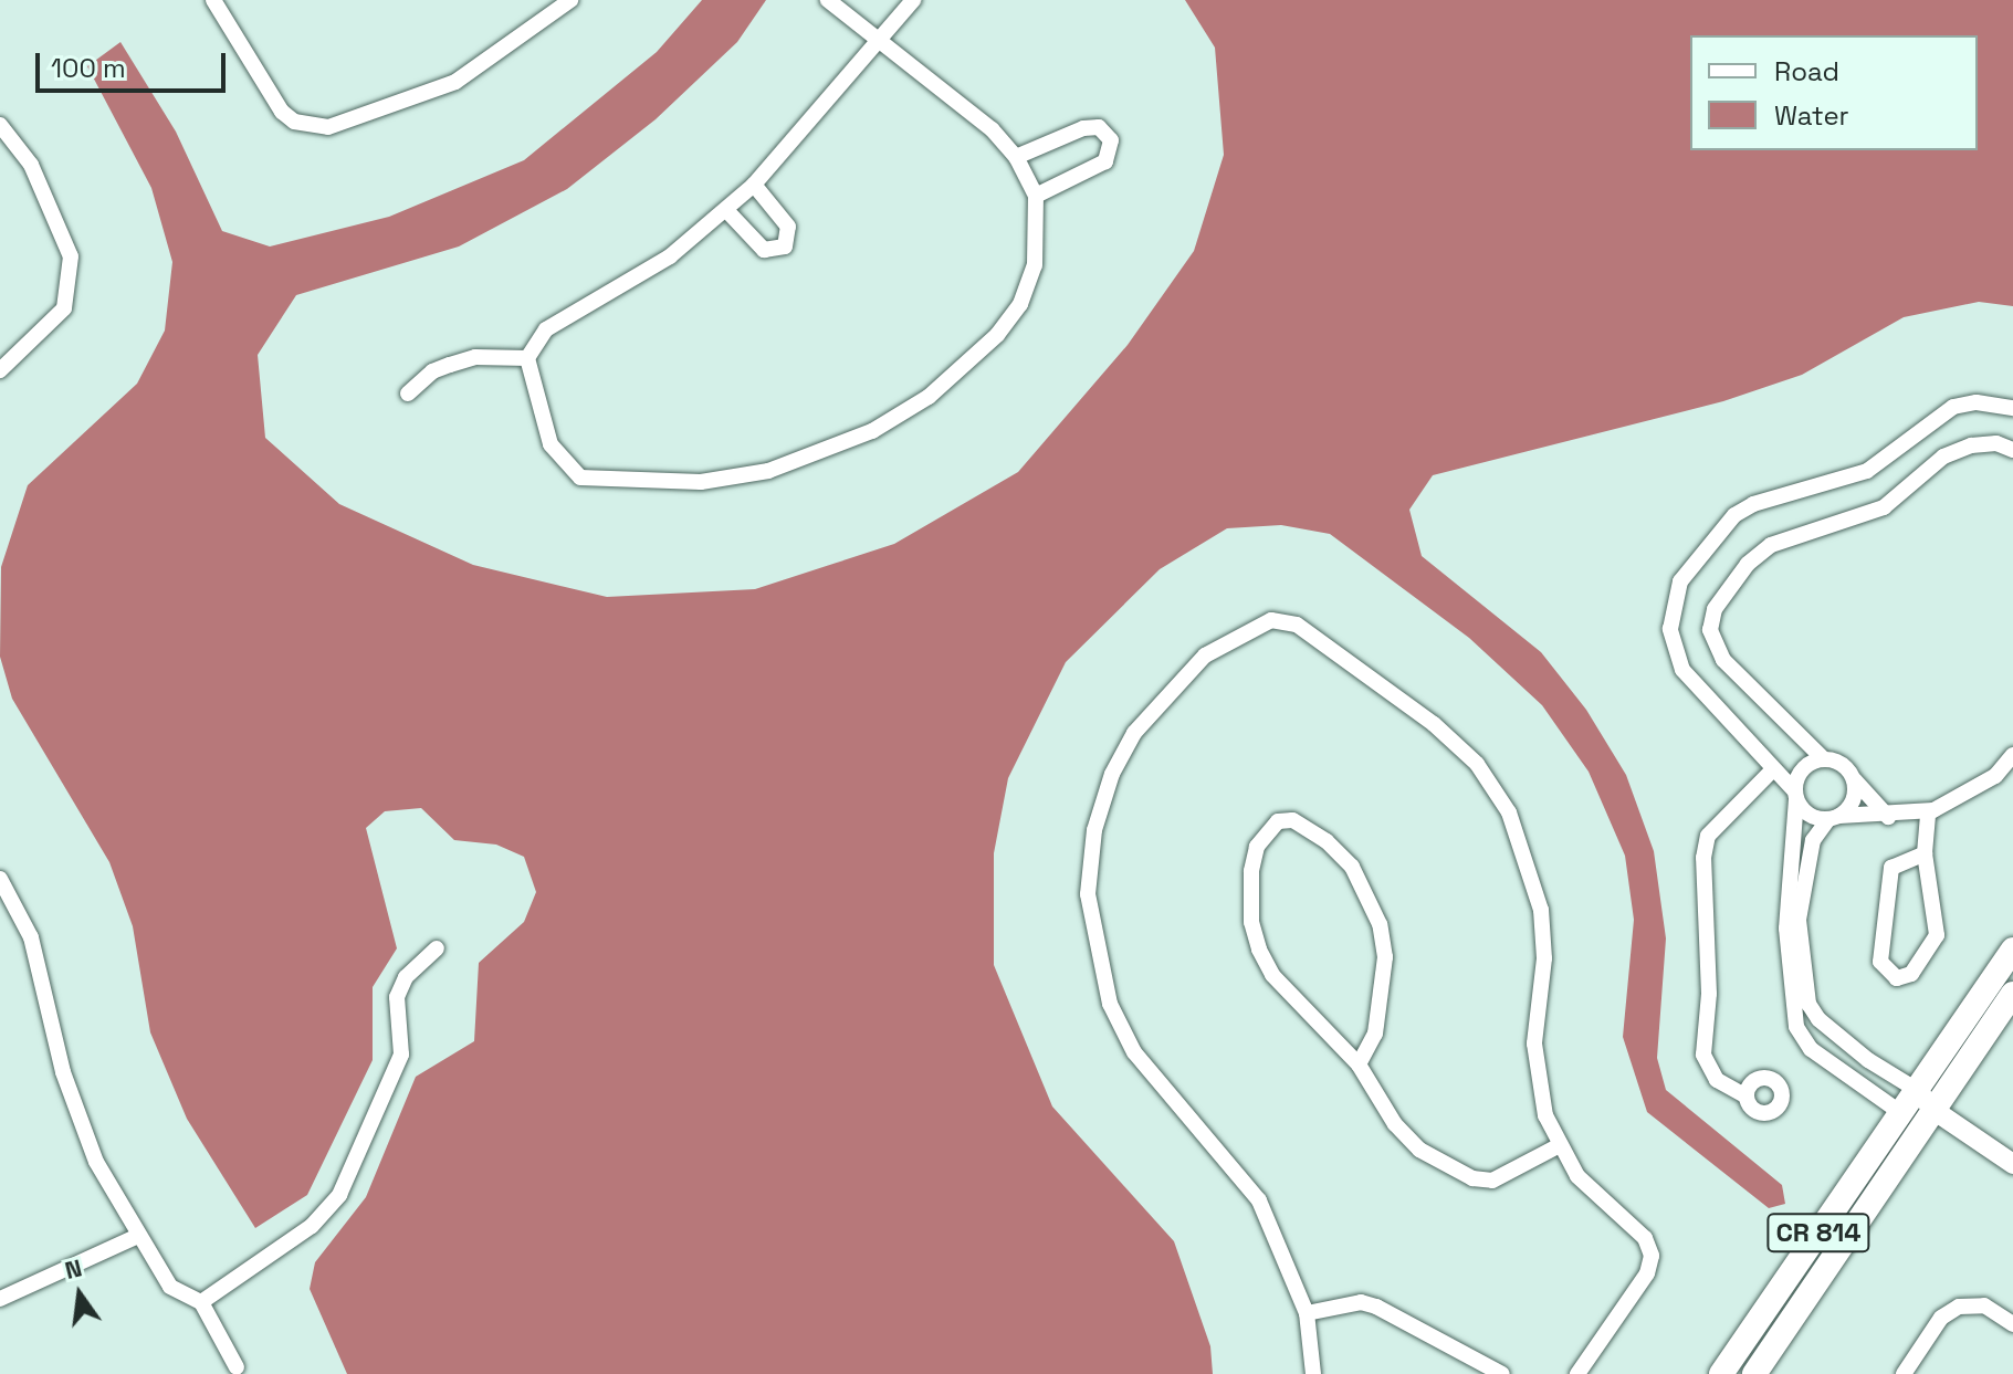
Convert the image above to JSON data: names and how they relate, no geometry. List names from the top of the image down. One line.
{"streets":{"main road":["CR 814"]},"legend":["Road","Water"],"scale_bar":"100 m","north":"top"}
